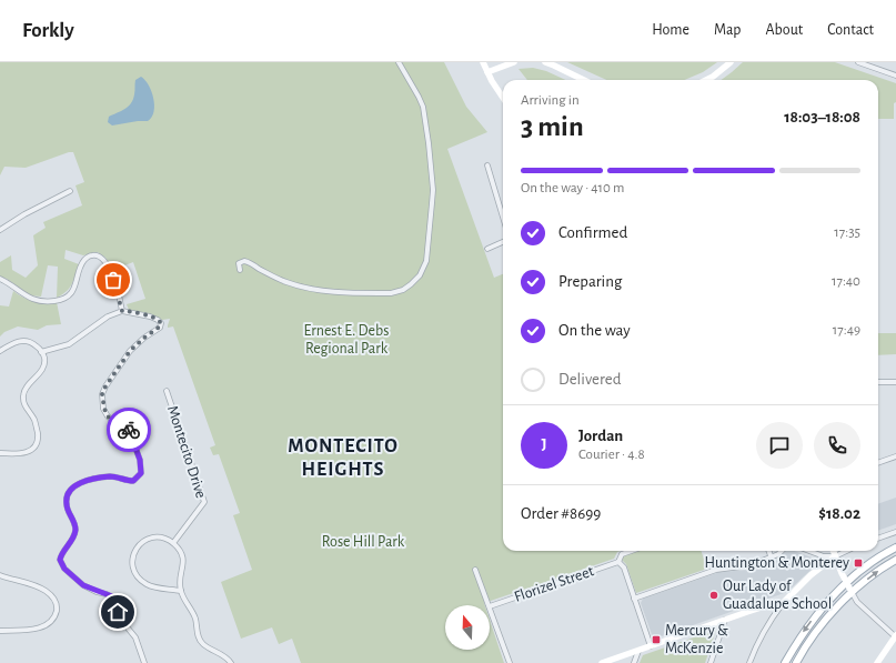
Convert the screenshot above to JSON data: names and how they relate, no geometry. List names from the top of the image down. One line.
{"streets":{"street":["Montecito Drive","Florizel Street"]},"districts":["MONTECITO HEIGHTS"],"parks":["Ernest E. Debs Regional Park","Rose Hill Park"],"places":{"transit":["Huntington & Monterey","Mercury & McKenzie"],"other":["Our Lady of Guadalupe School"]},"north":"top","page":{"header":"Forkly","nav":["Home","Map","About","Contact"],"heading":["3 min","Arriving in","18:03–18:08"],"panel":["Jordan","Courier · 4.8","Order #8699","$18.02"],"bar":"On the way · 410 m","list":[["Confirmed","17:35"],["Preparing","17:40"],["On the way","17:49"],"Delivered"],"round":"J"}}
